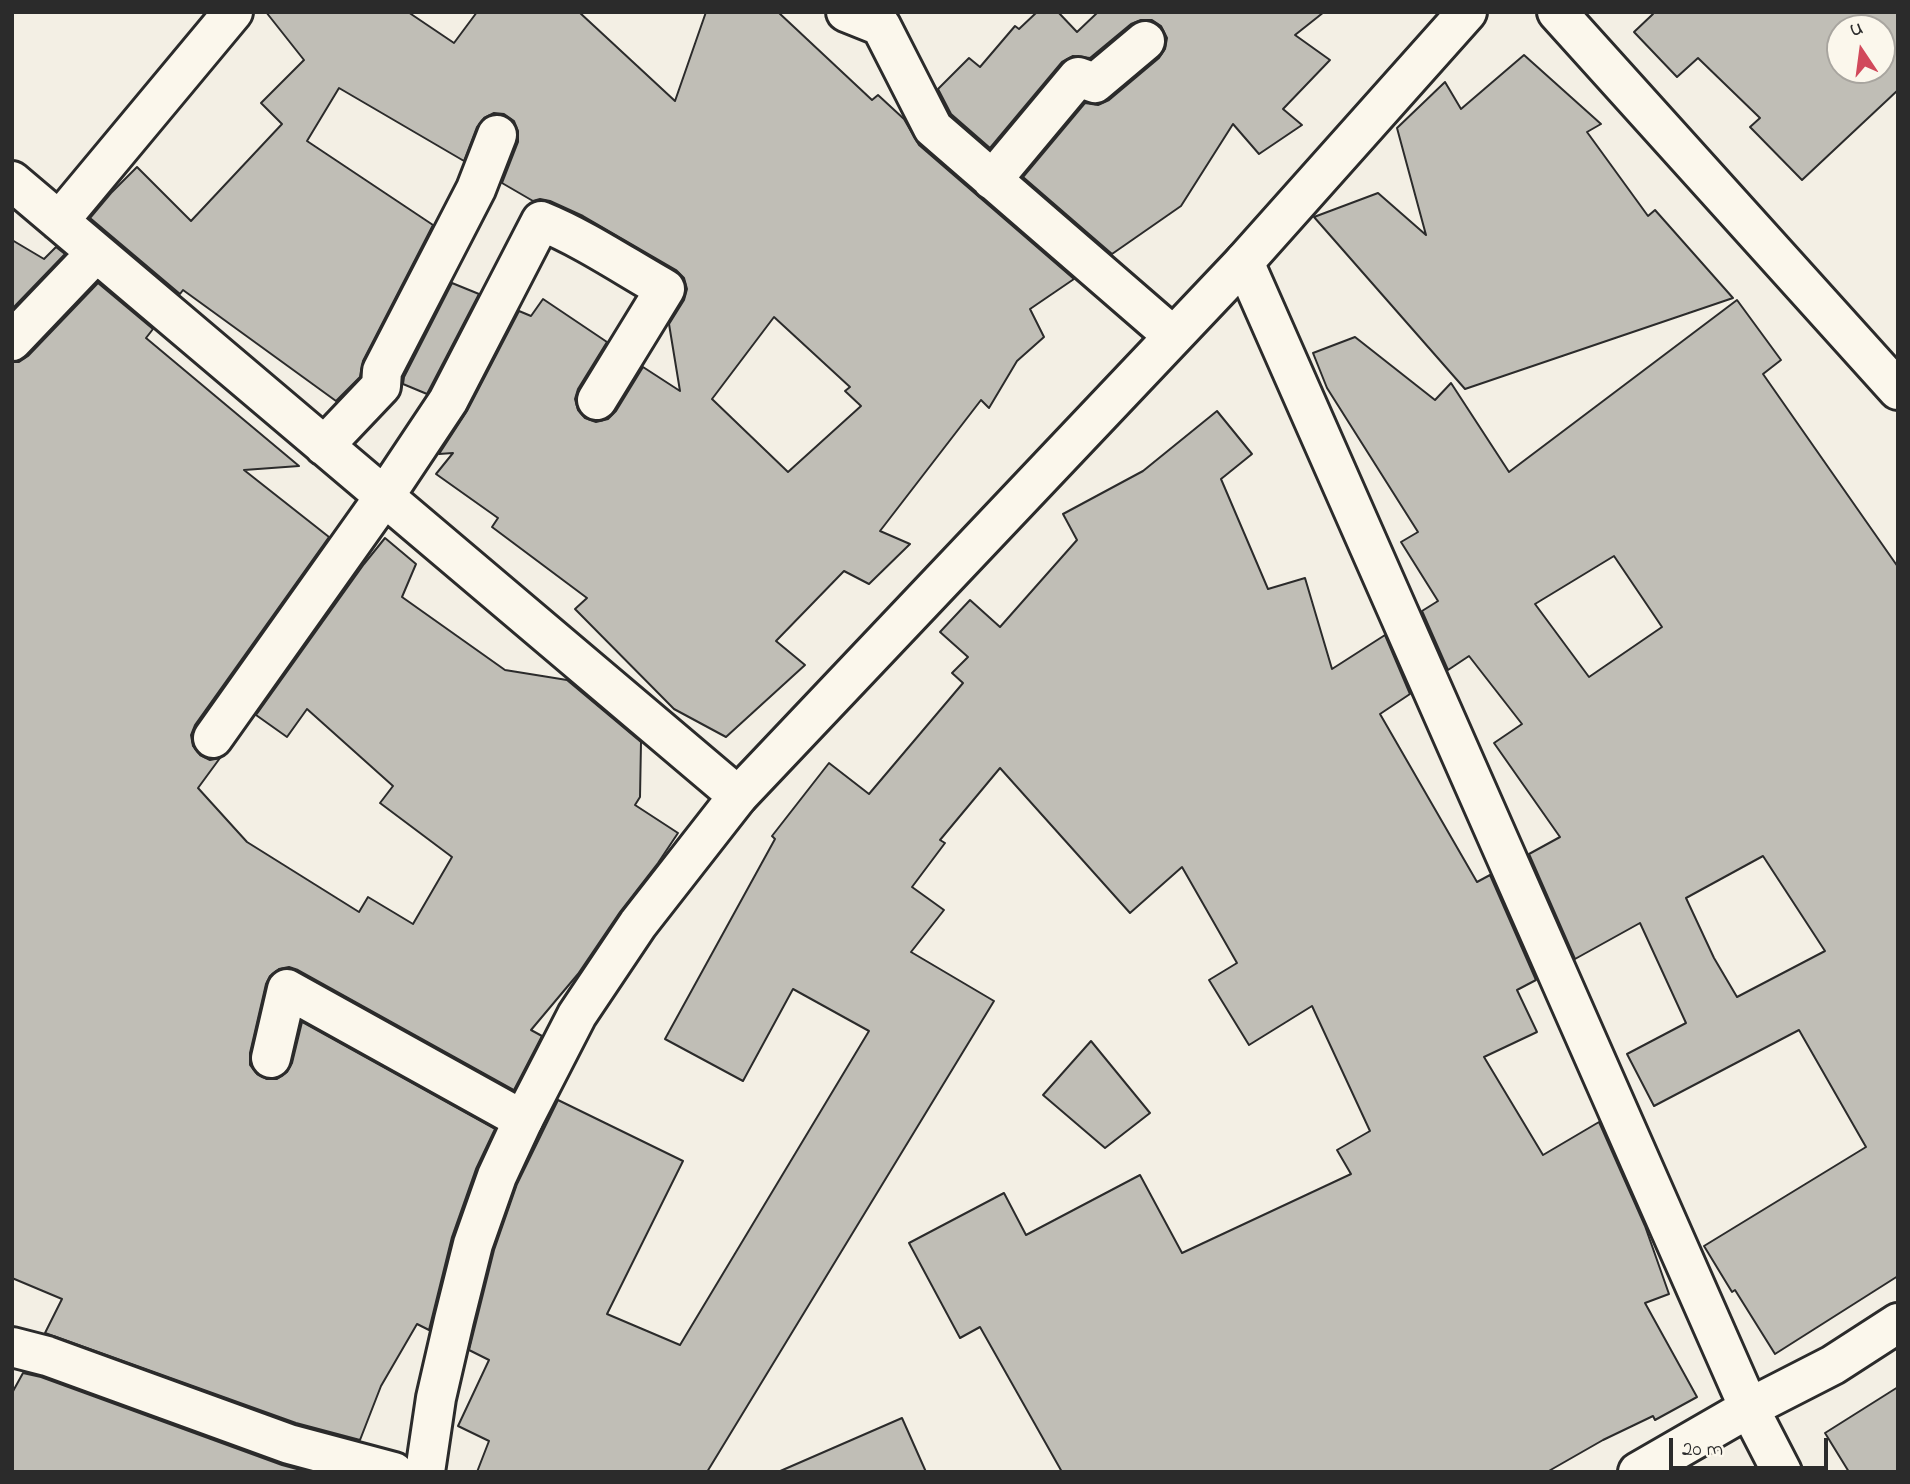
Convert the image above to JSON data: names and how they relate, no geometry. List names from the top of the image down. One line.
{"scale_bar":"20 m","north":"top"}
